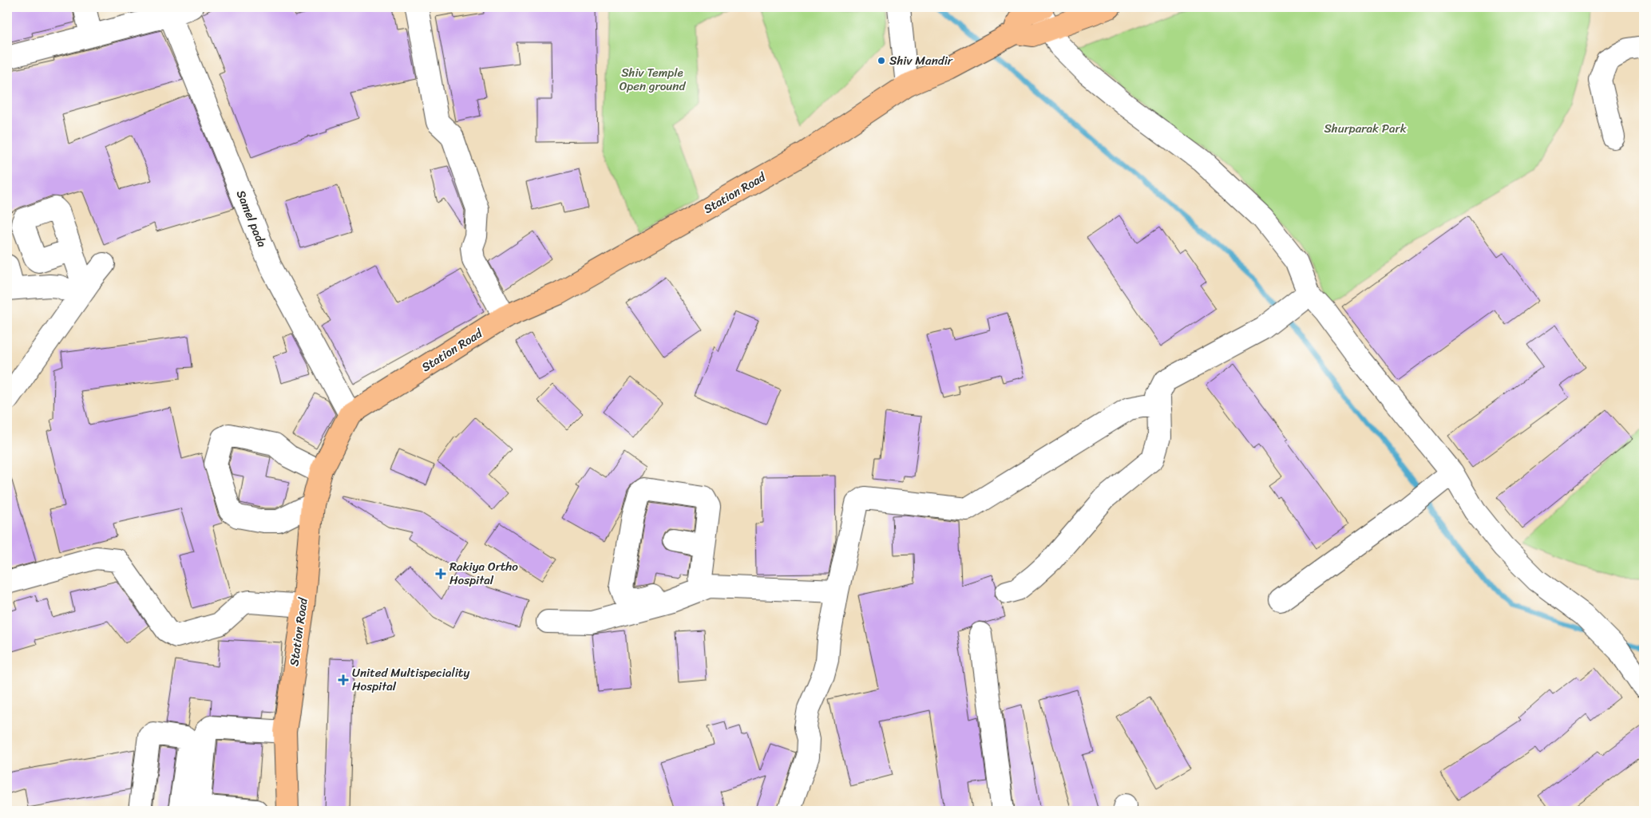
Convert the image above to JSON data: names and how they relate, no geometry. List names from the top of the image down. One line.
{"streets":{"main road":["Station Road"],"street":["Samel pada"]},"crossings":[["Station Road","Samel pada"]],"parks":["Shiv Temple Open ground","Shurparak Park"],"places":{"other":["Shiv Mandir"],"health":["Rakiya Ortho Hospital","United Multispeciality Hospital"]}}
